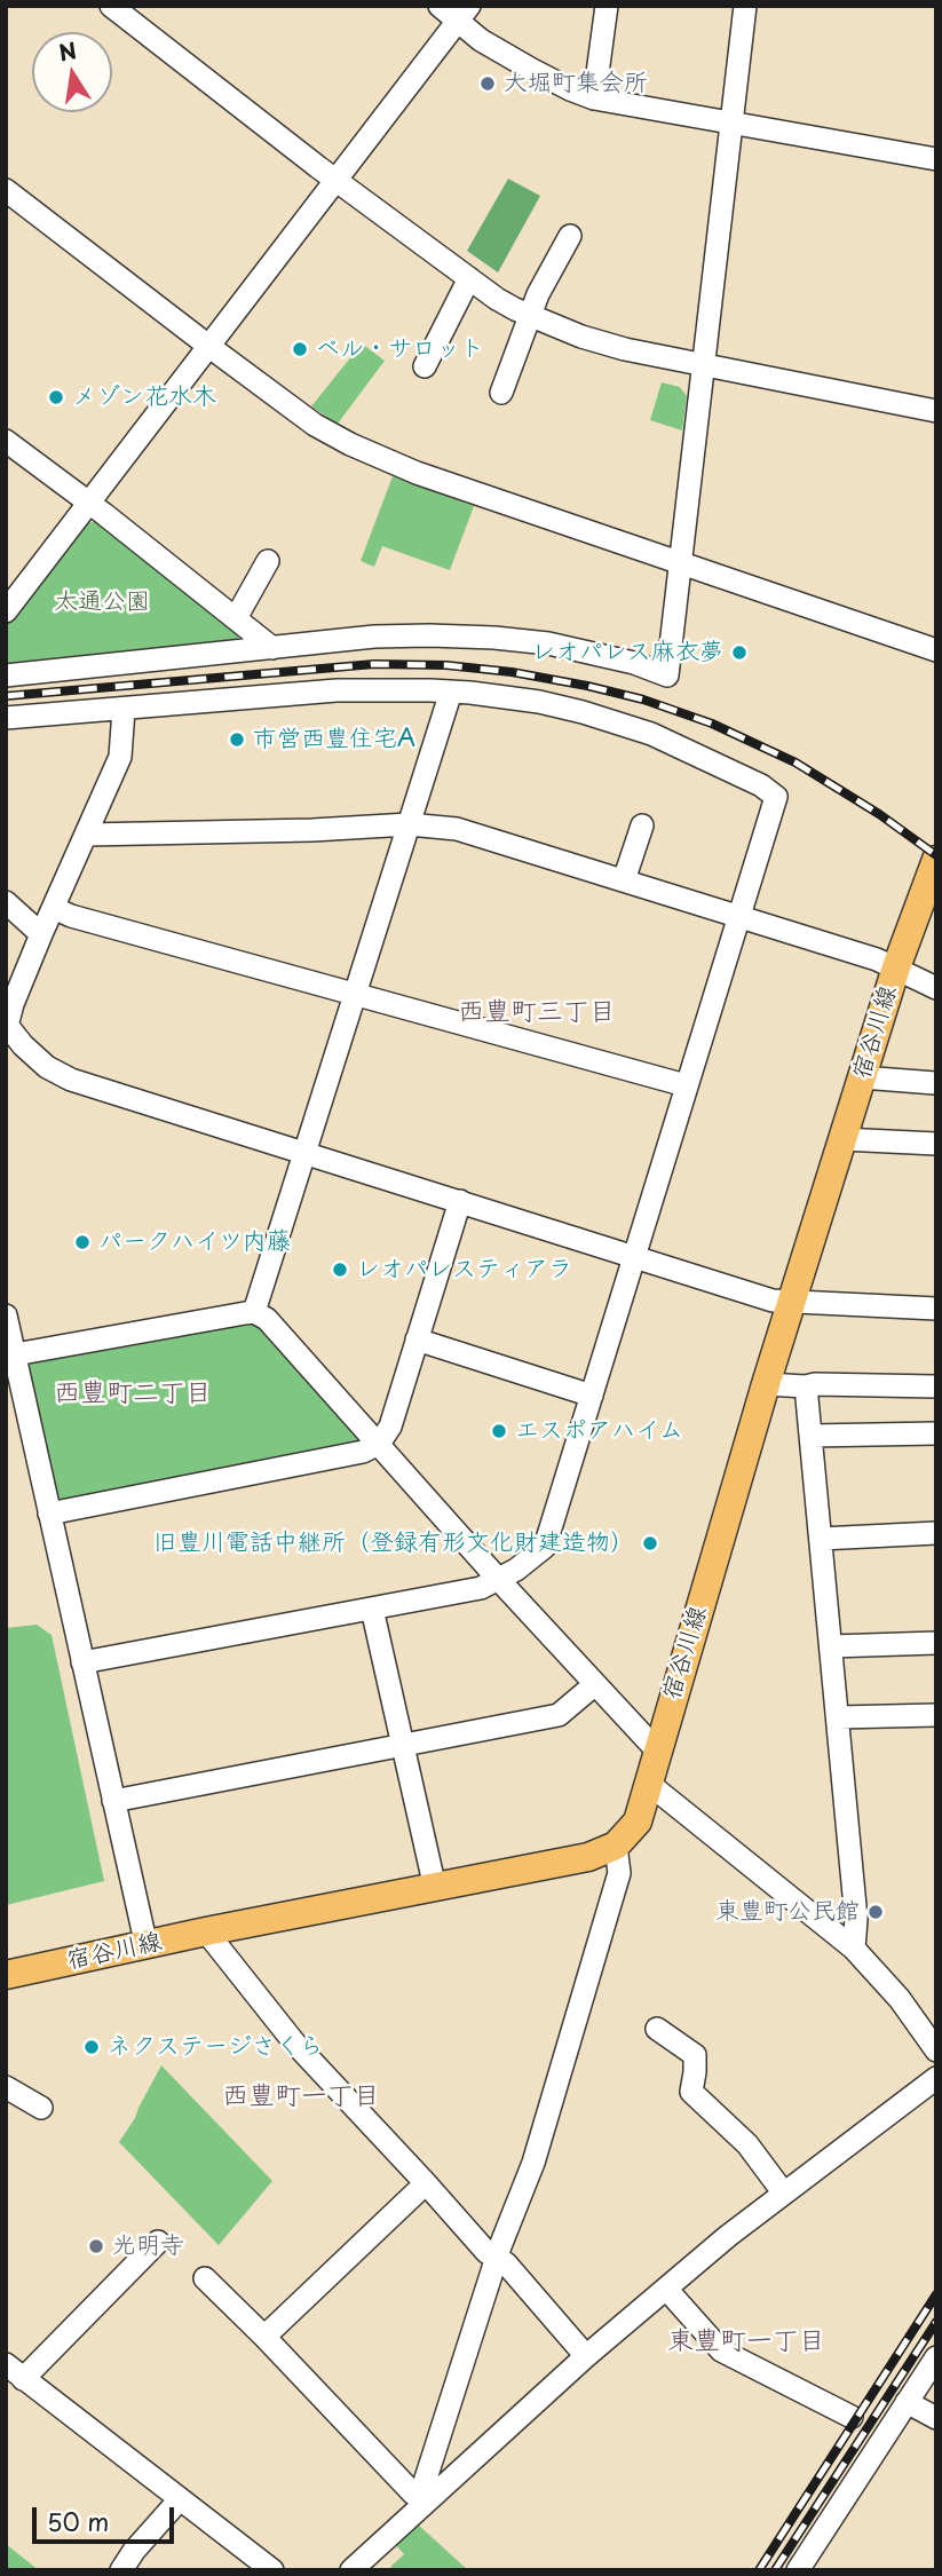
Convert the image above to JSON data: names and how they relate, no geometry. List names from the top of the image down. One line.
{"streets":{"main road":["宿谷川線"]},"districts":["西豊町三丁目","西豊町二丁目","西豊町一丁目","東豊町一丁目"],"parks":["太通公園"],"places":["大堀町集会所","ベル・サロット","メゾン花水木","レオパレス麻衣夢","市営西豊住宅A","パークハイツ内藤","レオパレスティアラ","エスポアハイム","旧豊川電話中継所（登録有形文化財建造物）","東豊町公民館","ネクステージさくら","光明寺"],"scale_bar":"50 m","north":"top"}
